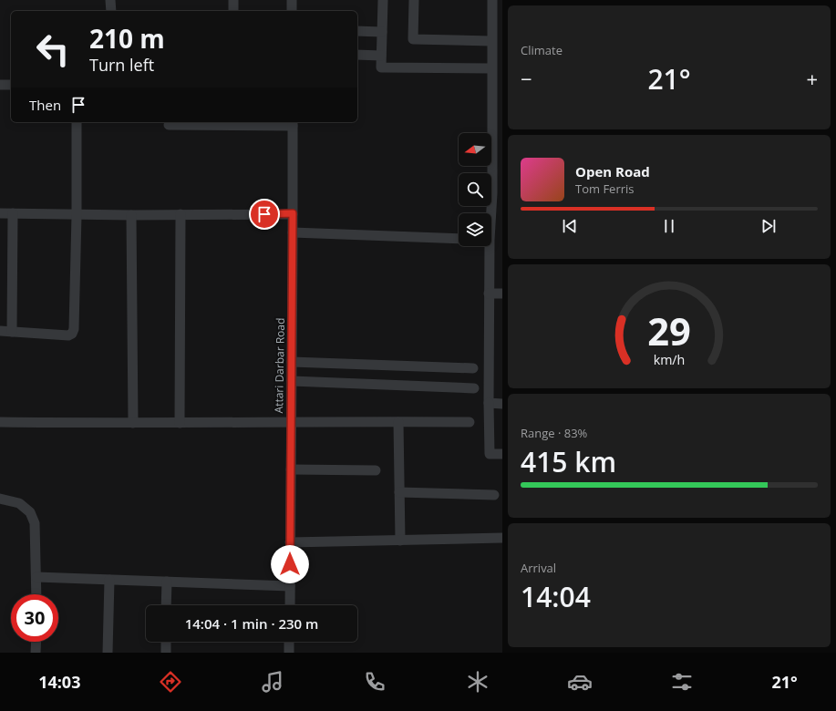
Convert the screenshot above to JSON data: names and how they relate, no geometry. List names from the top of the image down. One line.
{"streets":{"street":["Attari Darbar Road"]},"north":"left","page":{"tile":["Climate",["Range · 83%","415 km"],["Arrival","14:04"]],"turn":["210 m","Turn left"],"heat":["−","21°","+"],"then":"Then","song":["Open Road","Tom Ferris"],"limit":"30","trip":"14:04 · 1 min · 230 m","tabs":["14:03","21°"],"gauge":["29","km/h"]}}
